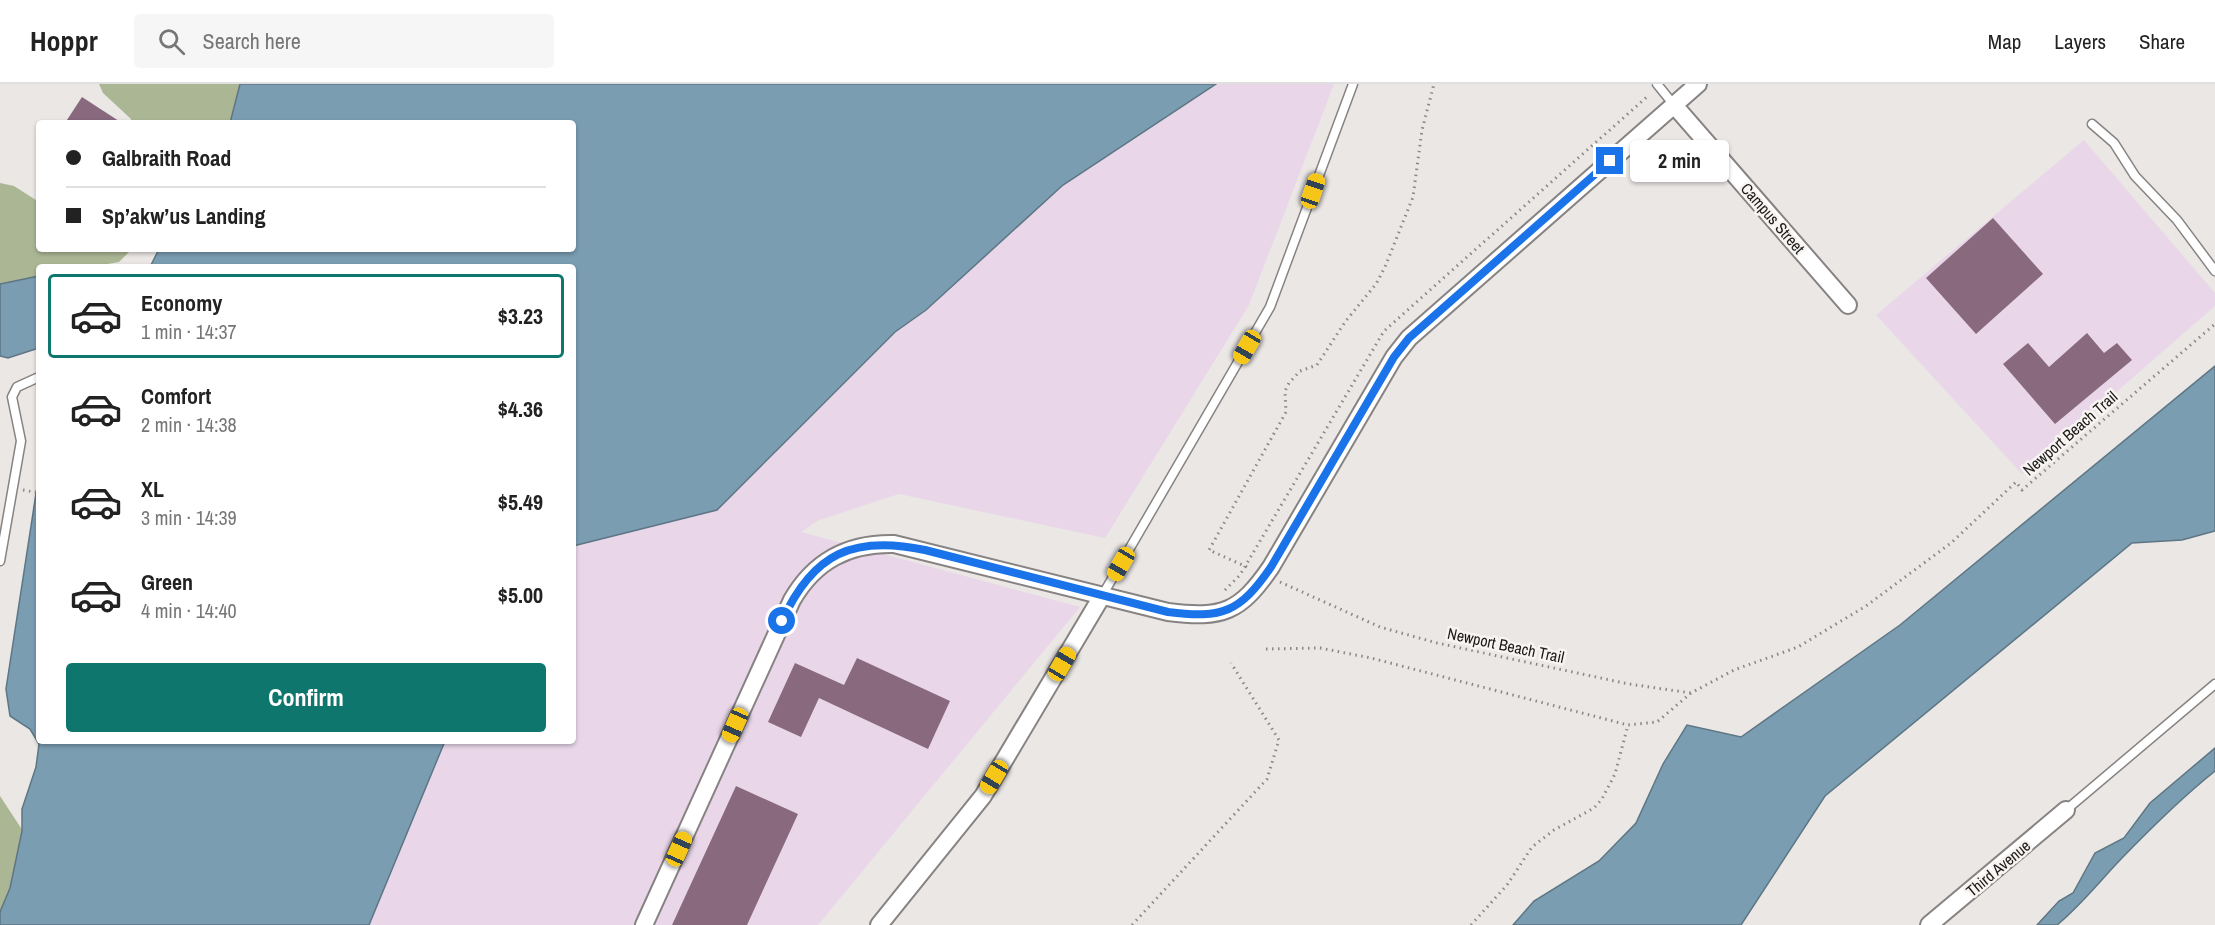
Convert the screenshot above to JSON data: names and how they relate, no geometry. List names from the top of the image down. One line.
{"streets":{"street":["Campus Street","Third Avenue"],"path":["Newport Beach Trail"]},"page":{"header":"Hoppr","search":"Search here","nav":["Map","Layers","Share"],"banner":["Galbraith Road","Sp’akw’us Landing"],"bubble":"2 min","list":[{"name":"Economy","note":"1 min · 14:37","value":"$3.23"},{"name":"Comfort","note":"2 min · 14:38","value":"$4.36"},{"name":"XL","note":"3 min · 14:39","value":"$5.49"},{"name":"Green","note":"4 min · 14:40","value":"$5.00"}],"buttons":"Confirm"}}
